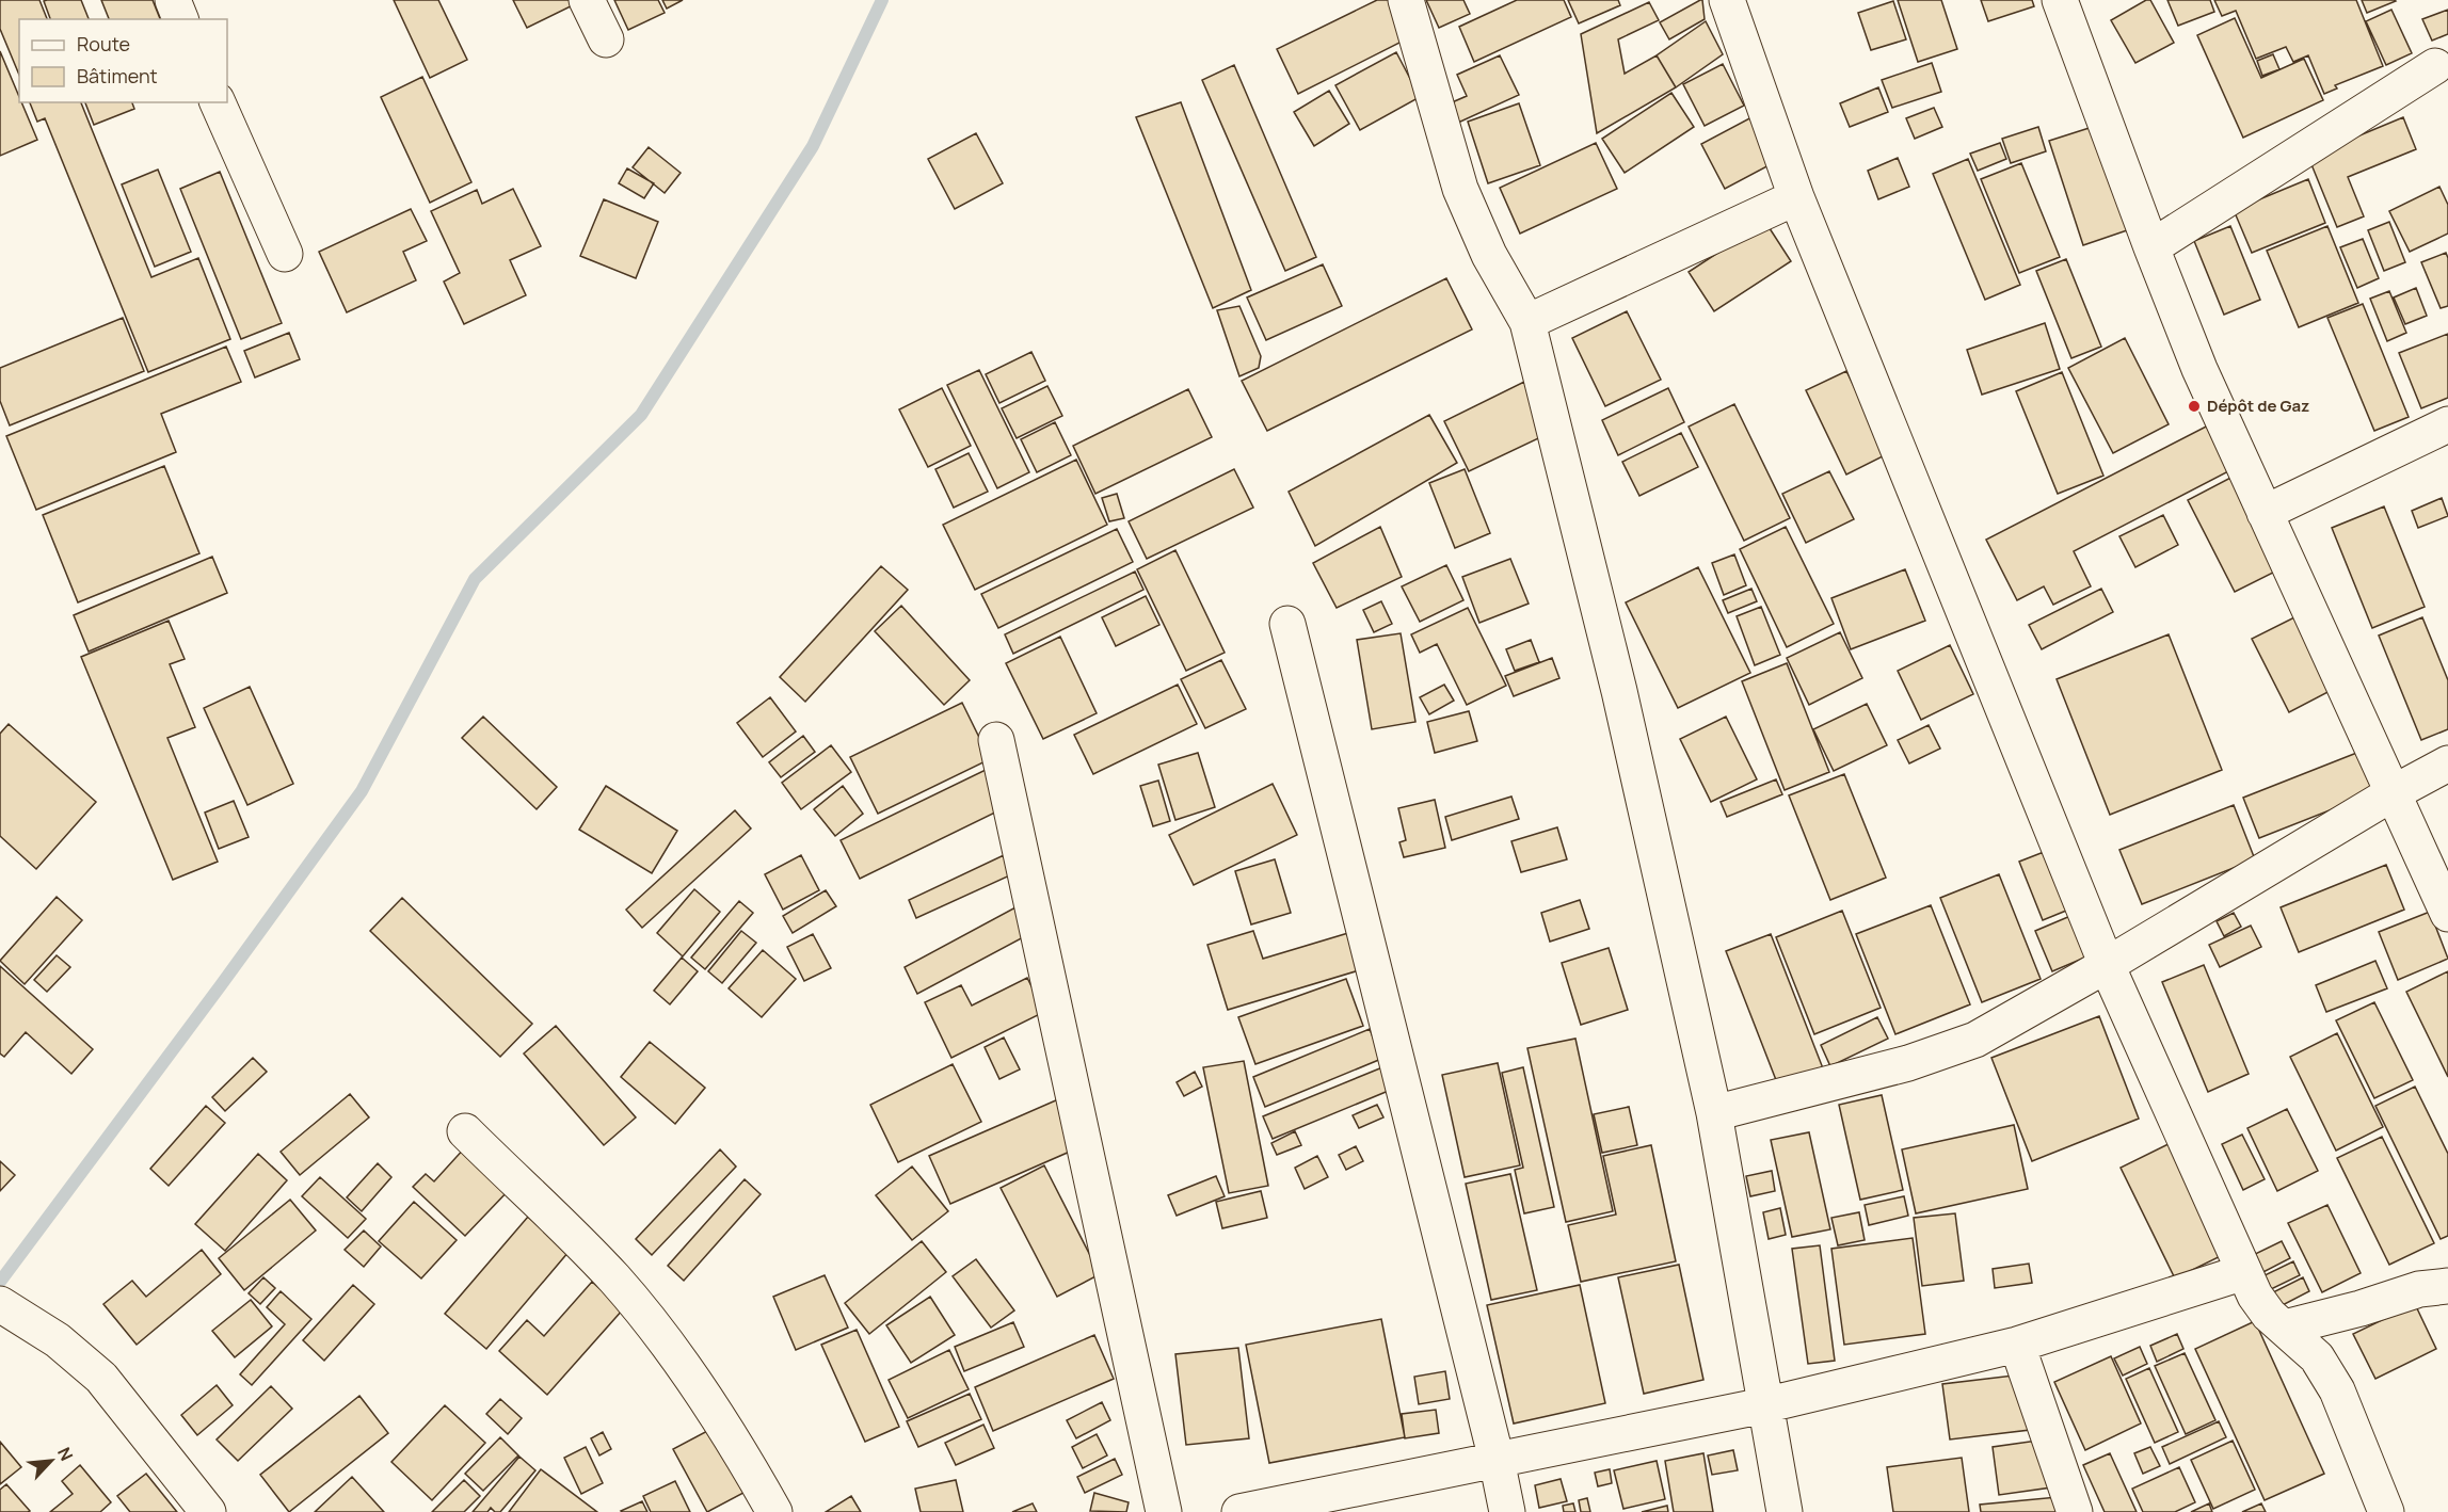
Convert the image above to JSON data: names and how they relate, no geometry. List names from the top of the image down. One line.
{"places":["Dépôt de Gaz"],"legend":["Route","Bâtiment"],"north":"top right"}
